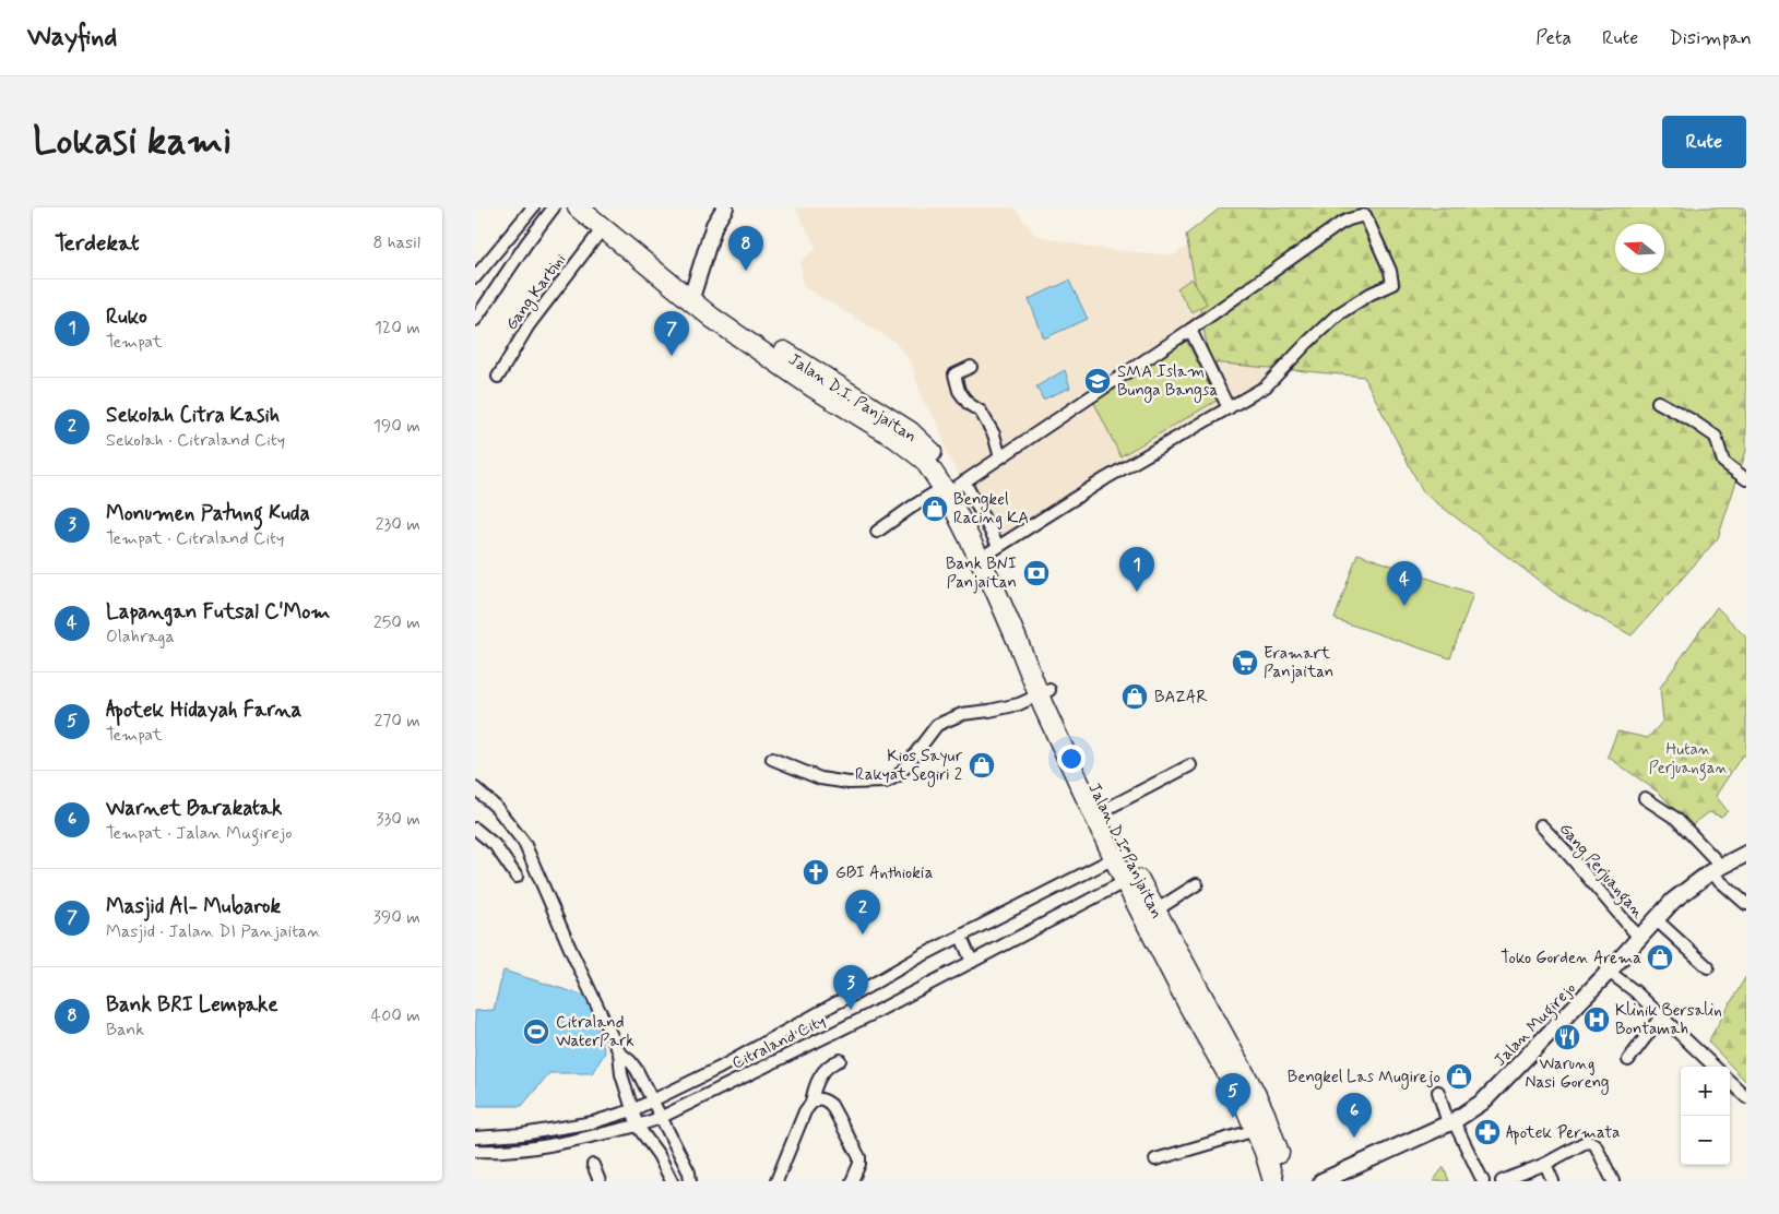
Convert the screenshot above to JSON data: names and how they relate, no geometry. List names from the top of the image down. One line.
{"streets":{"highway":["Jalan D.I. Panjaitan"],"street":["Gang Kartini","Gang Perjuangan","Jalan Mugirejo","Citraland City"]},"crossings":[["Jalan D.I. Panjaitan","Citraland City"],["Gang Perjuangan","Jalan Mugirejo"]],"parks":["Hutan Perjuangan"],"places":{"school or university":["SMA Islam Bunga Bangsa"],"shop":["Bengkel Racing KA","BAZAR","Kios Sayur Rakyat Segiri 2","Toko Gorden Arema","Bengkel Las Mugirejo"],"bank":["Bank BNI Panjaitan"],"supermarket":["Eramart Panjaitan"],"church":["GBI Anthiokia"],"hospital":["Klinik Bersalin Bontamah"],"sports":["Citraland WaterPark"],"restaurant":["Warung Nasi Goreng"],"pharmacy":["Apotek Permata"]},"north":"left","page":{"header":"Wayfind","nav":["Peta","Rute","Disimpan"],"buttons":"Rute","title":"Lokasi kami","heading":["Terdekat","8 hasil"],"pins":["8","7","1","4","2","3","5","6"],"list":[{"mark":"1","name":"Ruko","note":"Tempat","value":"120 m"},{"mark":"2","name":"Sekolah Citra Kasih","note":"Sekolah · Citraland City","value":"190 m"},{"mark":"3","name":"Monumen Patung Kuda","note":"Tempat · Citraland City","value":"230 m"},{"mark":"4","name":"Lapangan Futsal C'Mom","note":"Olahraga","value":"250 m"},{"mark":"5","name":"Apotek Hidayah Farna","note":"Tempat","value":"270 m"},{"mark":"6","name":"Warnet Barakatak","note":"Tempat · Jalan Mugirejo","value":"330 m"},{"mark":"7","name":"Masjid Al- Mubarok","note":"Masjid · Jalan DI Panjaitan","value":"390 m"},{"mark":"8","name":"Bank BRI Lempake","note":"Bank","value":"400 m"}],"map_buttons":["+","−"]}}
